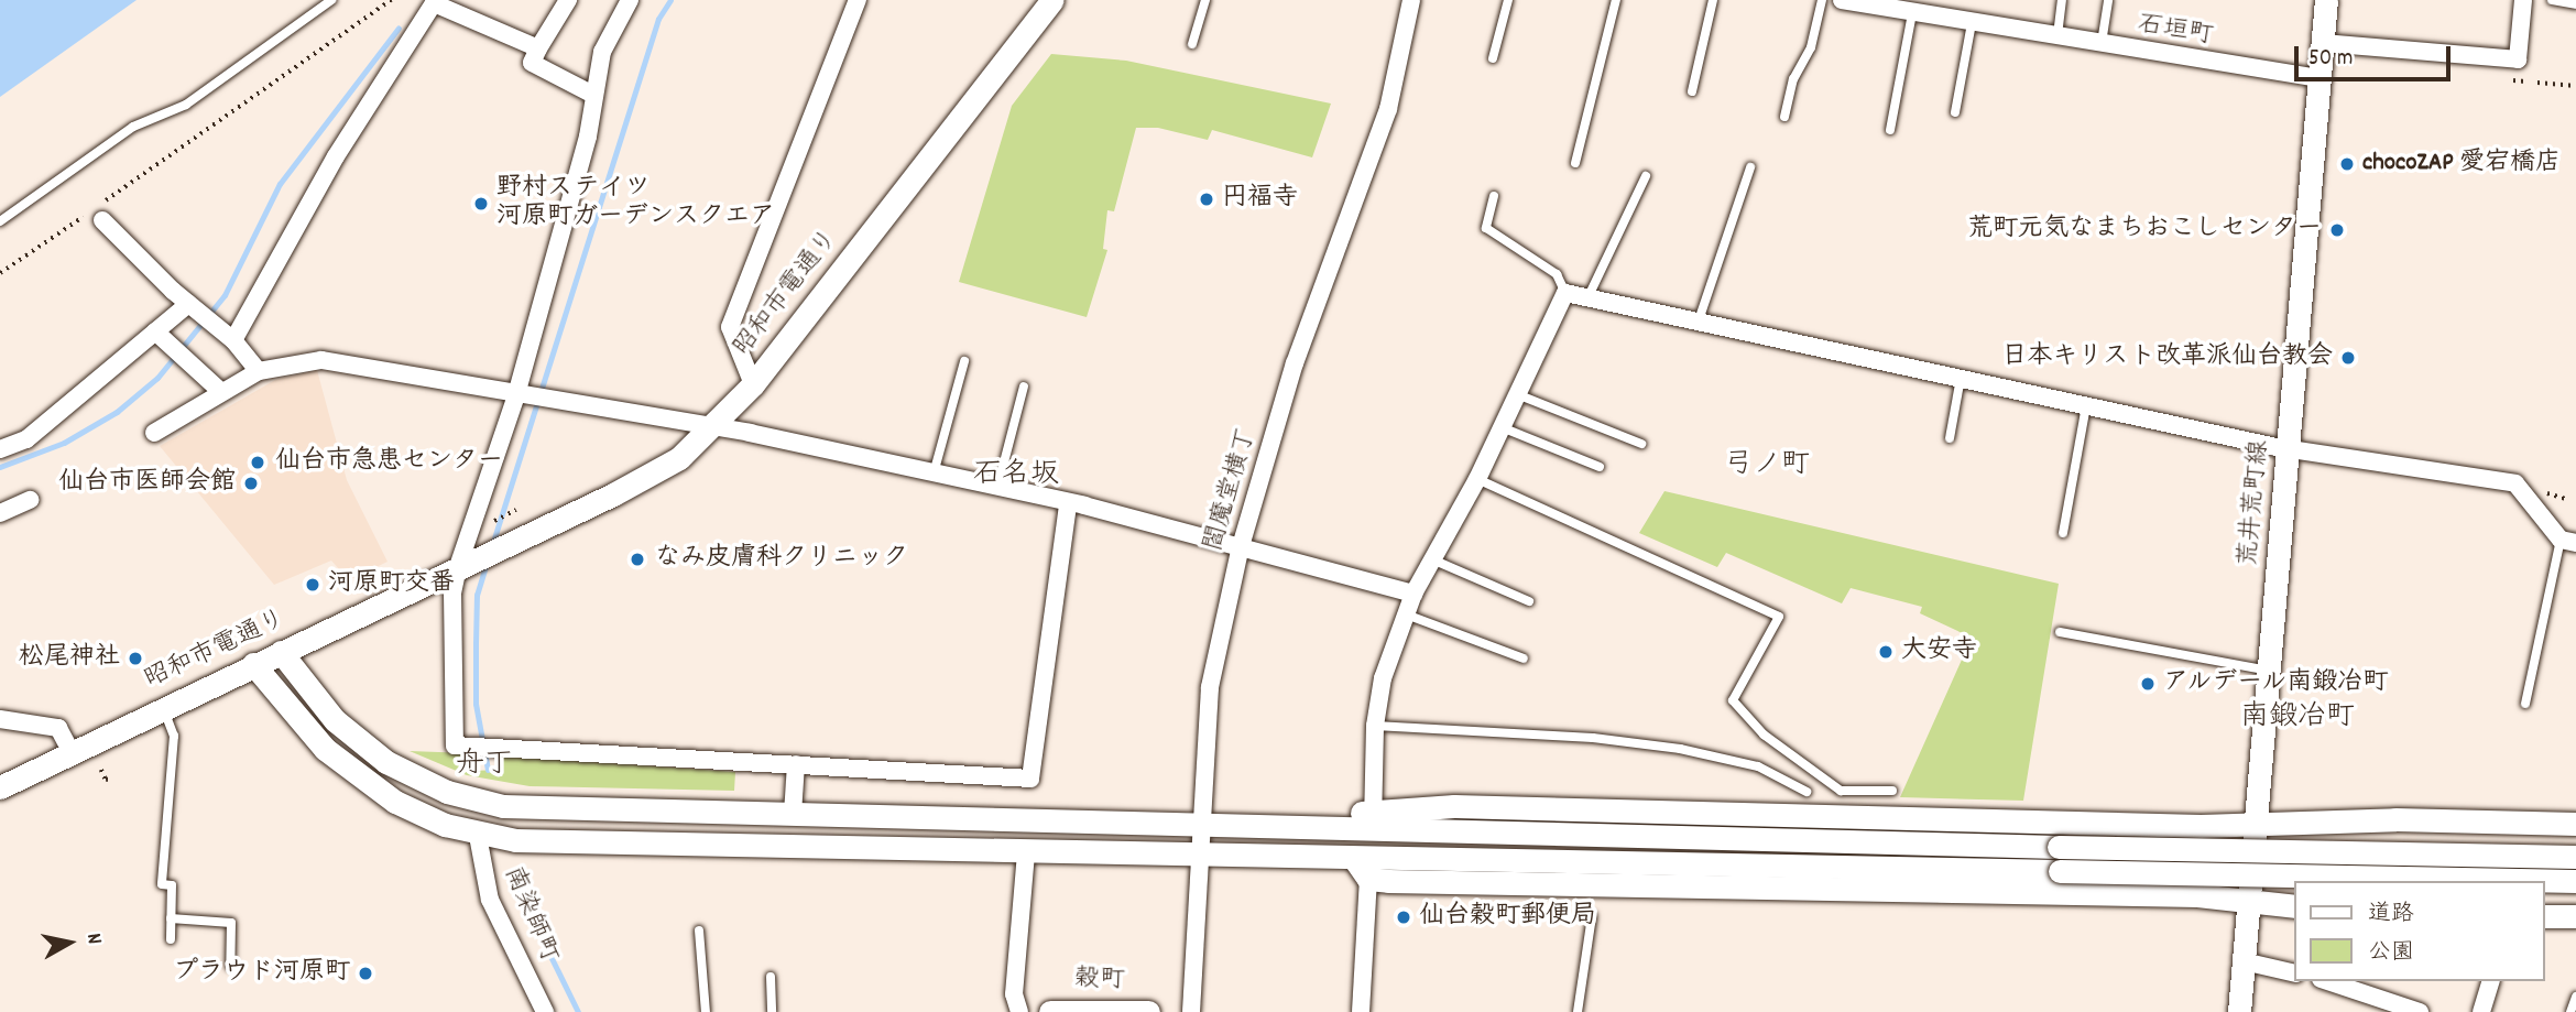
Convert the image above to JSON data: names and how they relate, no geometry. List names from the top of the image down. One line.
{"streets":{"street":["石垣町","昭和市電通り","閻魔堂横丁","荒井荒町線","南染師町","穀町"]},"crossings":[["石垣町","荒井荒町線"]],"districts":["弓ノ町","石名坂","南鍛冶町","舟丁"],"places":["chocoZAP 愛宕橋店","円福寺","野村ステイツ 河原町ガーデンスクエア","荒町元気なまちおこしセンター","日本キリスト改革派仙台教会","仙台市急患センター","仙台市医師会館","なみ皮膚科クリニック","河原町交番","大安寺","松尾神社","アルデール南鍛冶町","仙台穀町郵便局","プラウド河原町"],"legend":["道路","公園"],"scale_bar":"50 m","north":"right"}
